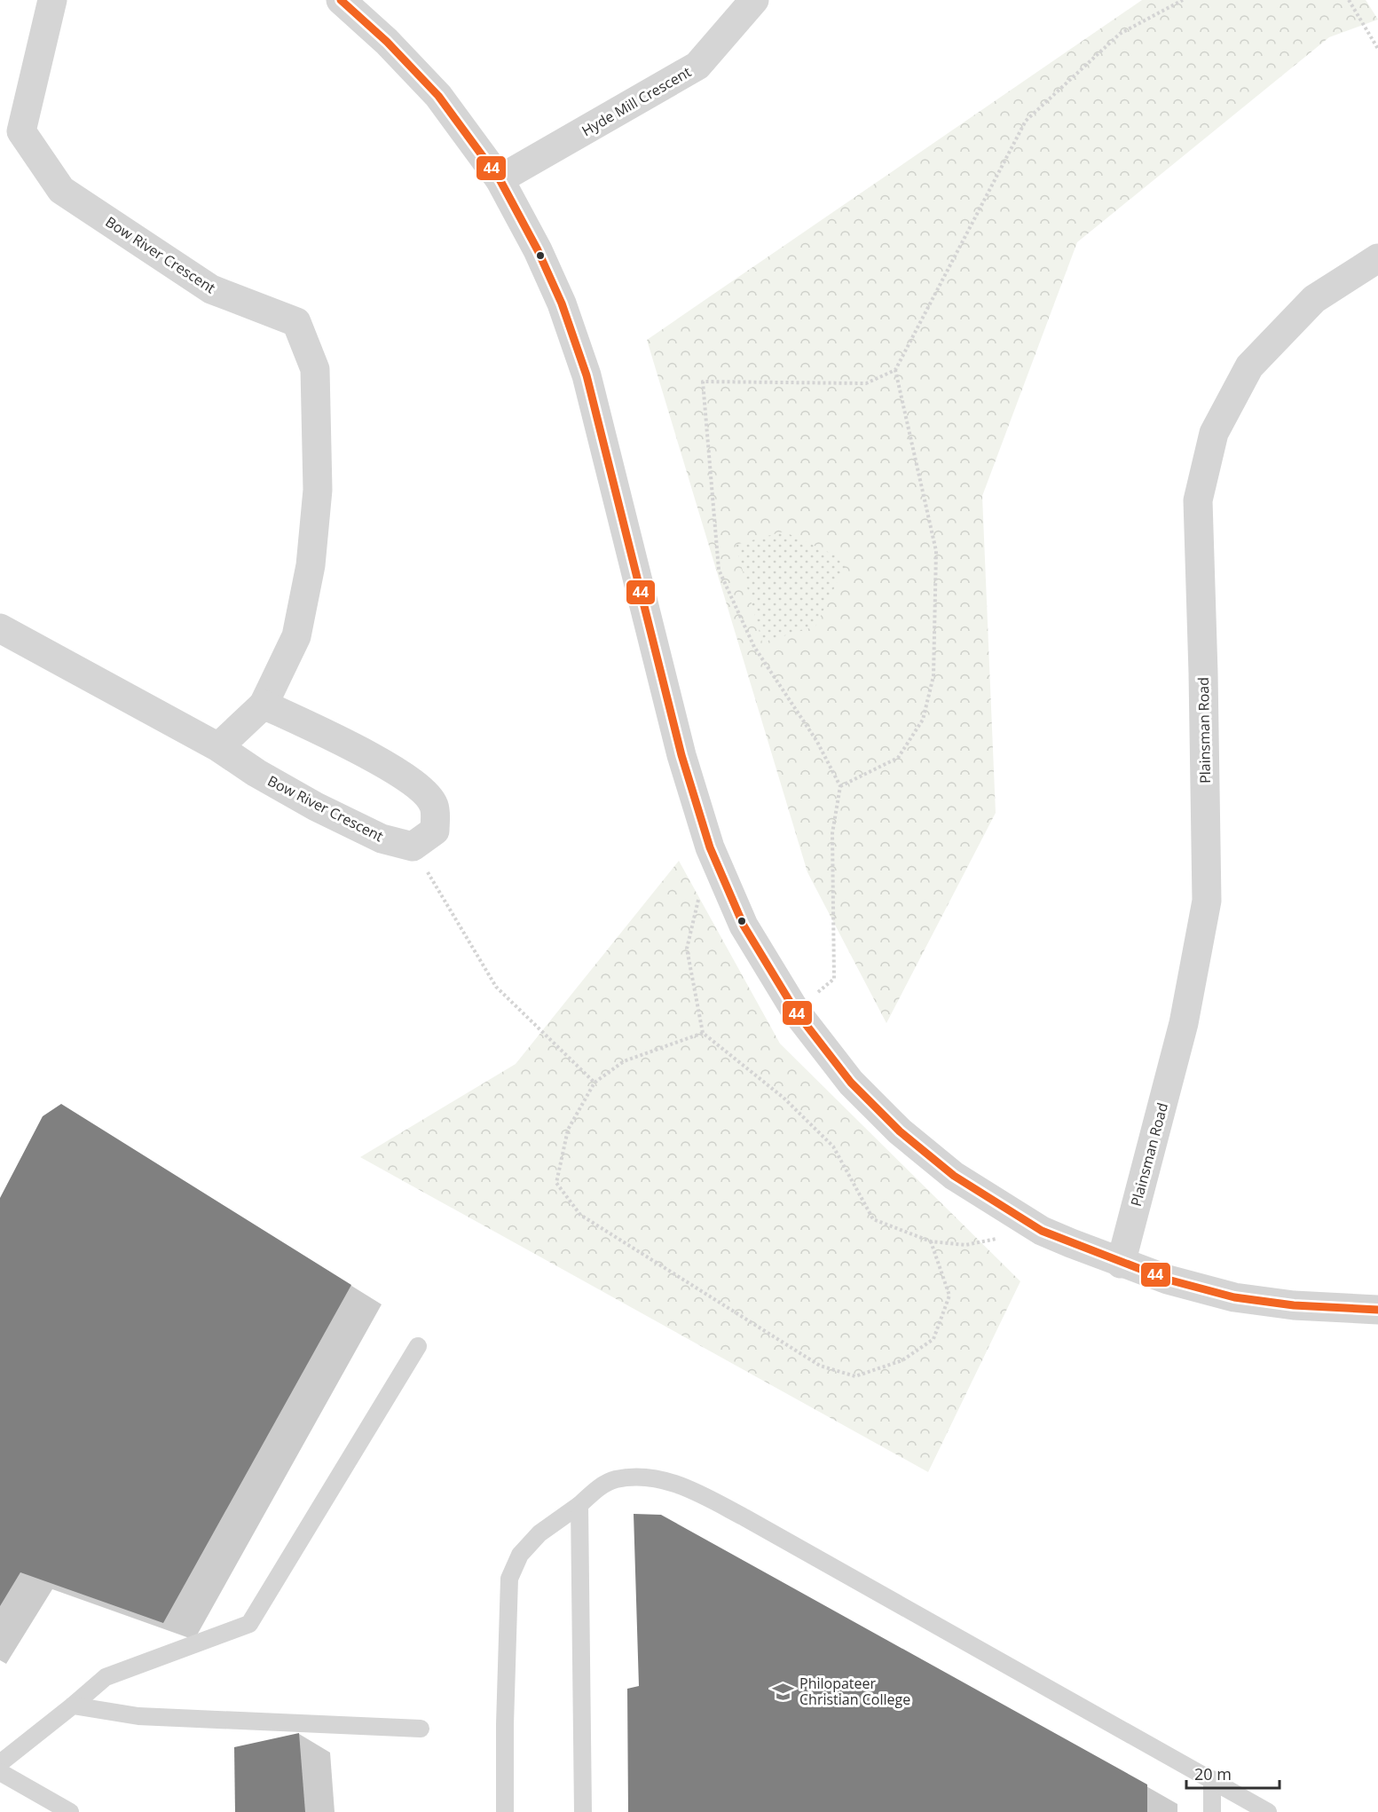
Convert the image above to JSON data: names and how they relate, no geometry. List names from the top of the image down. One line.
{"streets":{"street":["Hyde Mill Crescent","Bow River Crescent","Plainsman Road"]},"places":{"school or university":["Philopateer Christian College"]},"lines":["transit line 44"],"scale_bar":"20 m"}
